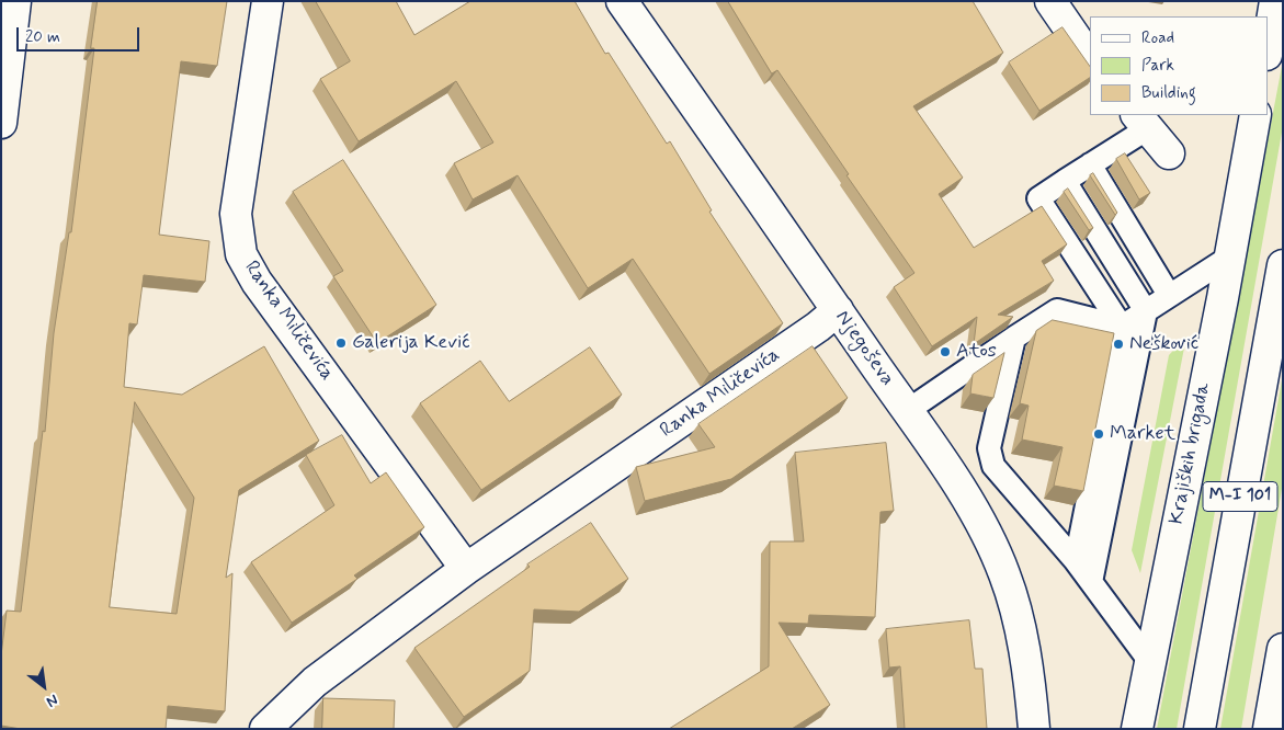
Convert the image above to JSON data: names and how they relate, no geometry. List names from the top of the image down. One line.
{"streets":{"street":["Ranka Miličevića","Njegoševa","Krajiških brigada","M-I 101"]},"crossings":[["Ranka Miličevića","Njegoševa"]],"places":["Galerija Kević","Nešković","Atos","Market"],"legend":["Road","Park","Building"],"scale_bar":"20 m","north":"bottom right"}
